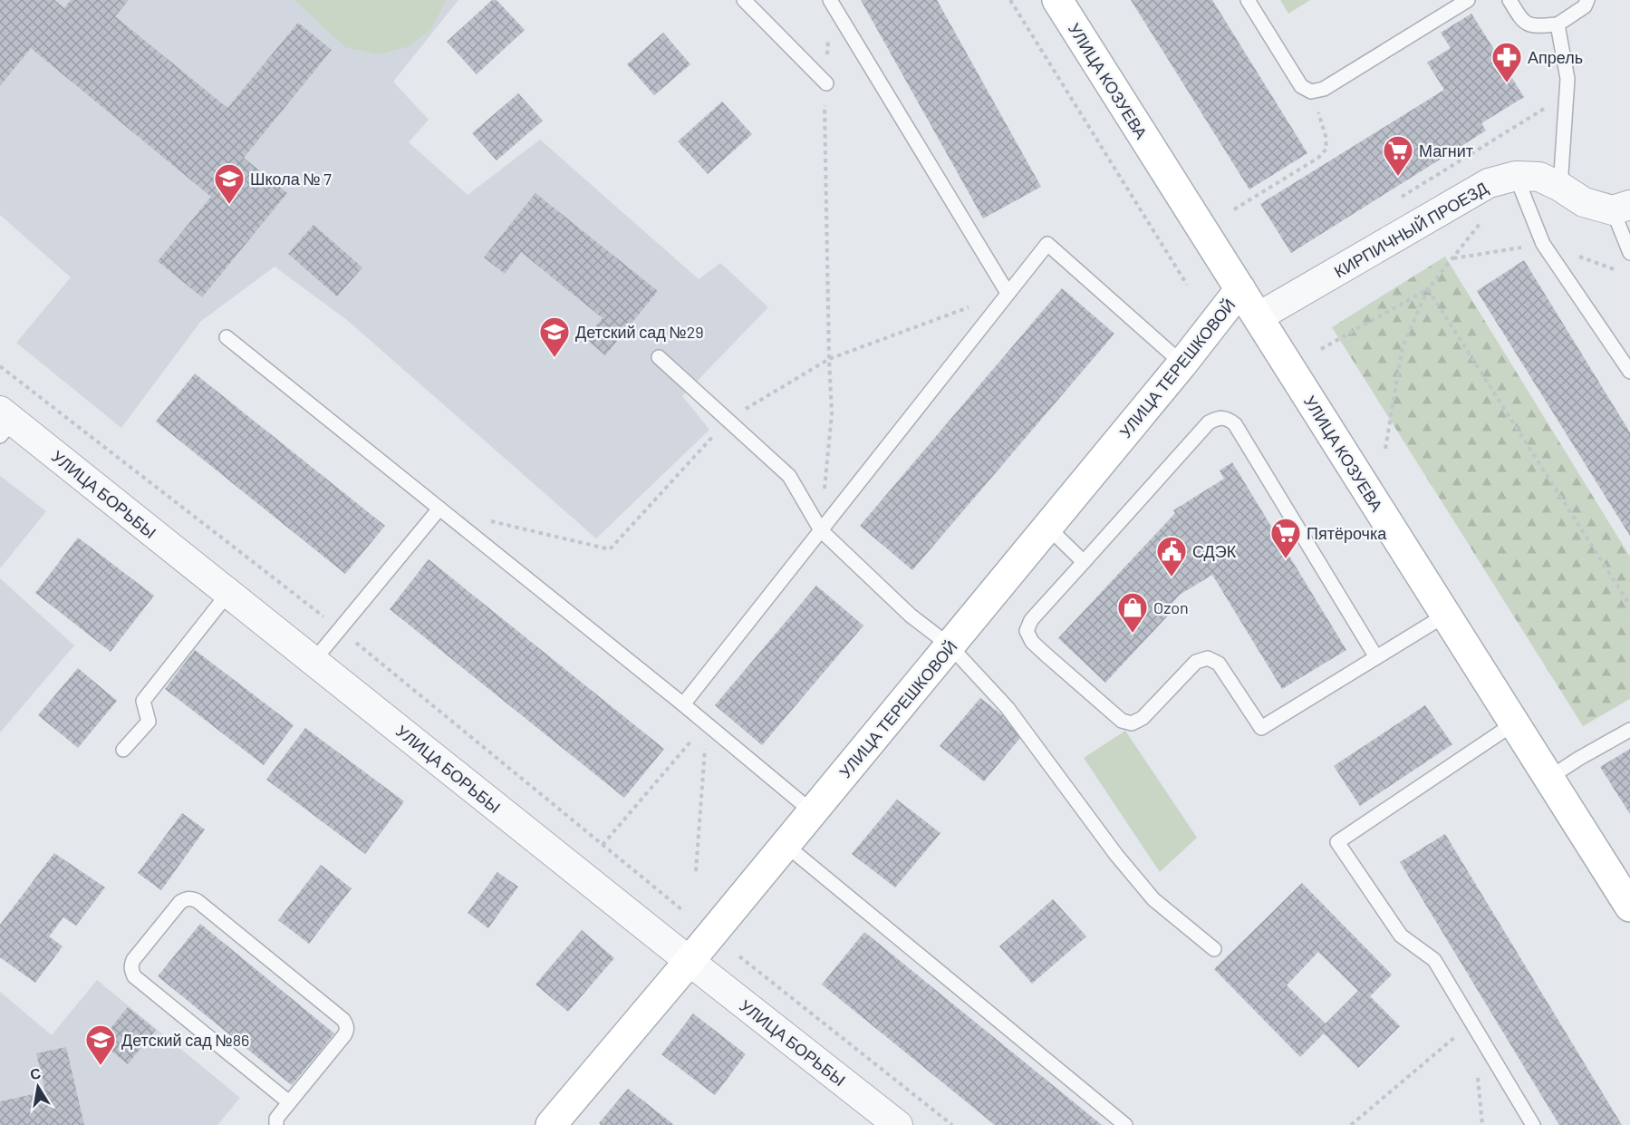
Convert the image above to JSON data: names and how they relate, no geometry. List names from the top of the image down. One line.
{"streets":{"street":["УЛИЦА КОЗУЕВА","КИРПИЧНЫЙ ПРОЕЗД","УЛИЦА ТЕРЕШКОВОЙ","УЛИЦА БОРЬБЫ"]},"crossings":[["УЛИЦА КОЗУЕВА","КИРПИЧНЫЙ ПРОЕЗД"],["УЛИЦА КОЗУЕВА","УЛИЦА ТЕРЕШКОВОЙ"],["УЛИЦА ТЕРЕШКОВОЙ","УЛИЦА БОРЬБЫ"]],"places":{"pharmacy":["Апрель"],"supermarket":["Магнит","Пятёрочка"],"school or university":["Школа № 7","Детский сад №29","Детский сад №86"],"public building":["СДЭК"],"shop":["Ozon"]},"north":"top"}
